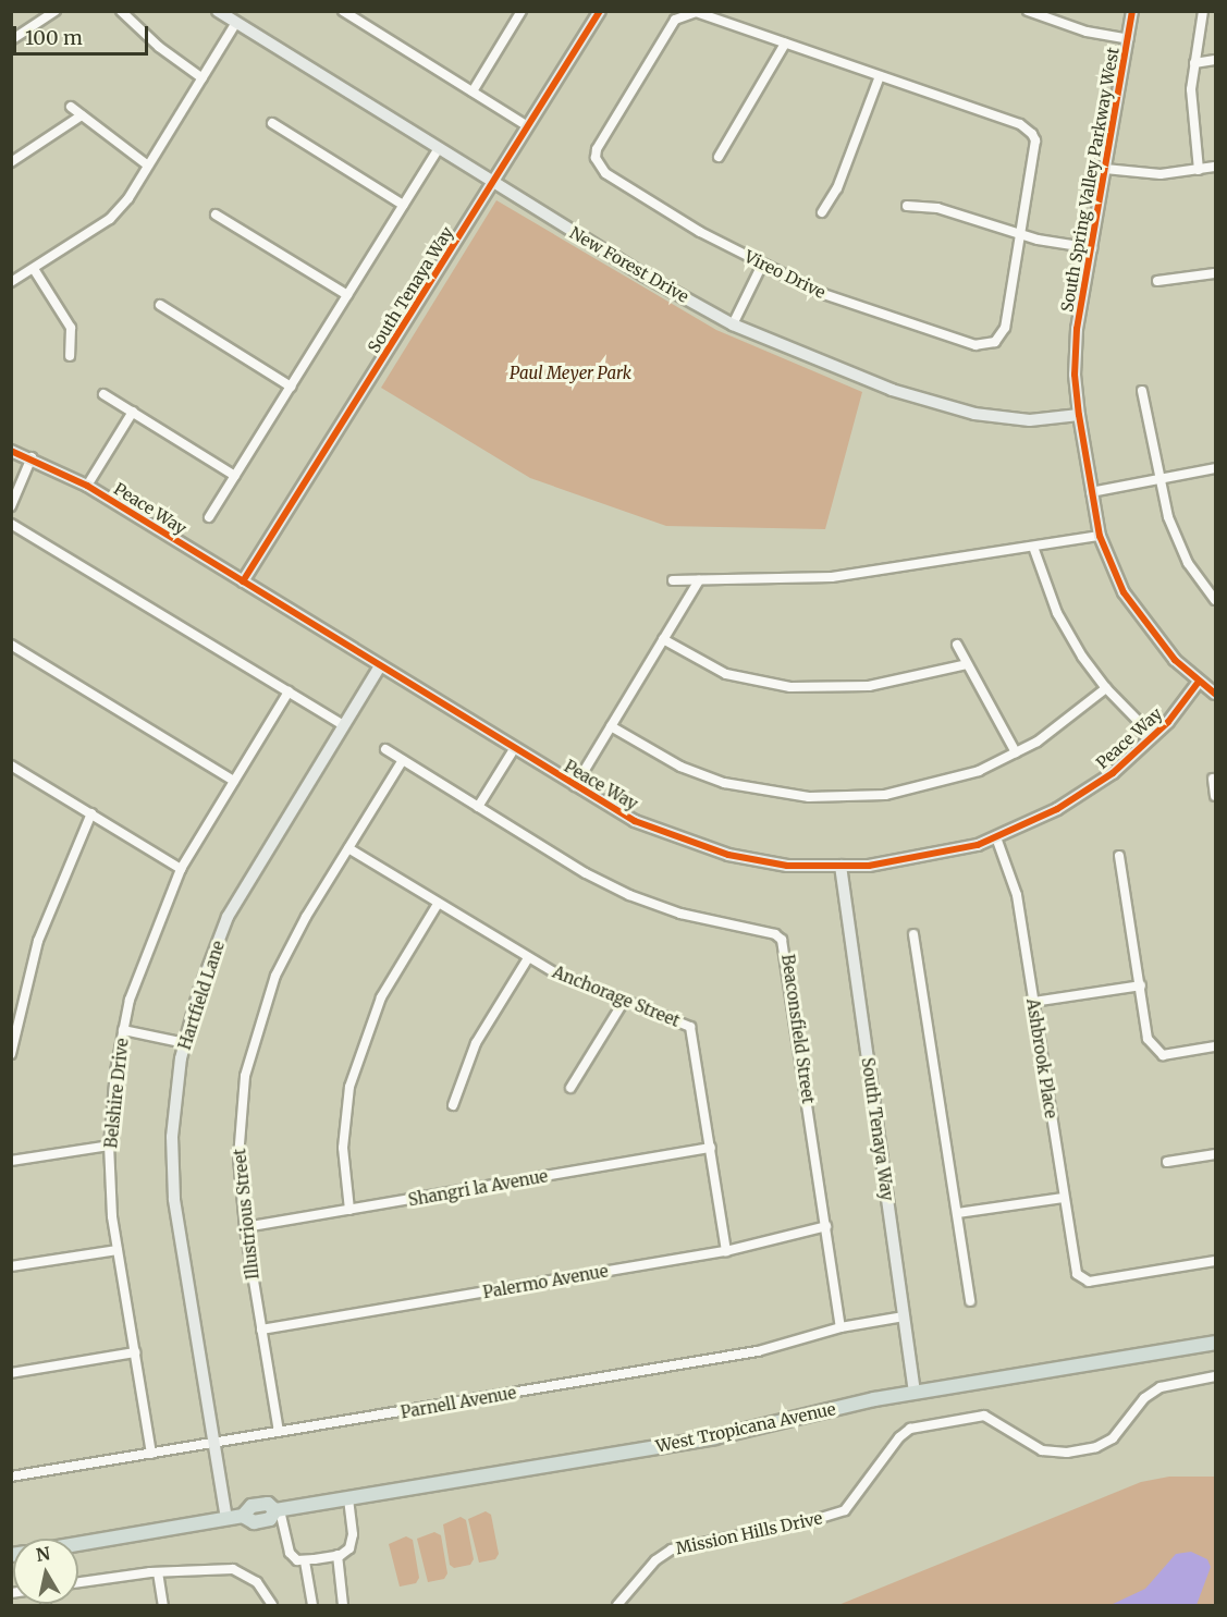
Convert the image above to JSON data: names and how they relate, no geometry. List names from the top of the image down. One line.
{"streets":{"main road":["West Tropicana Avenue"],"street":["South Spring Valley Parkway West","New Forest Drive","Vireo Drive","South Tenaya Way","Peace Way","Hartfield Lane","Anchorage Street","Beaconsfield Street","Ashbrook Place","Belshire Drive","Shangri la Avenue","Illustrious Street","Palermo Avenue","Parnell Avenue","Mission Hills Drive"]},"crossings":[["South Spring Valley Parkway West","New Forest Drive"],["South Spring Valley Parkway West","Peace Way"],["New Forest Drive","South Tenaya Way"],["South Tenaya Way","Peace Way"],["South Tenaya Way","Parnell Avenue"],["South Tenaya Way","West Tropicana Avenue"],["Peace Way","Hartfield Lane"],["Peace Way","Ashbrook Place"],["Hartfield Lane","Parnell Avenue"],["Hartfield Lane","West Tropicana Avenue"],["Anchorage Street","Shangri la Avenue"],["Anchorage Street","Illustrious Street"],["Anchorage Street","Palermo Avenue"],["Beaconsfield Street","Illustrious Street"],["Beaconsfield Street","Palermo Avenue"],["Beaconsfield Street","Parnell Avenue"],["Belshire Drive","Parnell Avenue"],["Shangri la Avenue","Illustrious Street"],["Illustrious Street","Palermo Avenue"],["Illustrious Street","Parnell Avenue"]],"parks":["Paul Meyer Park"],"scale_bar":"100 m","north":"top"}
